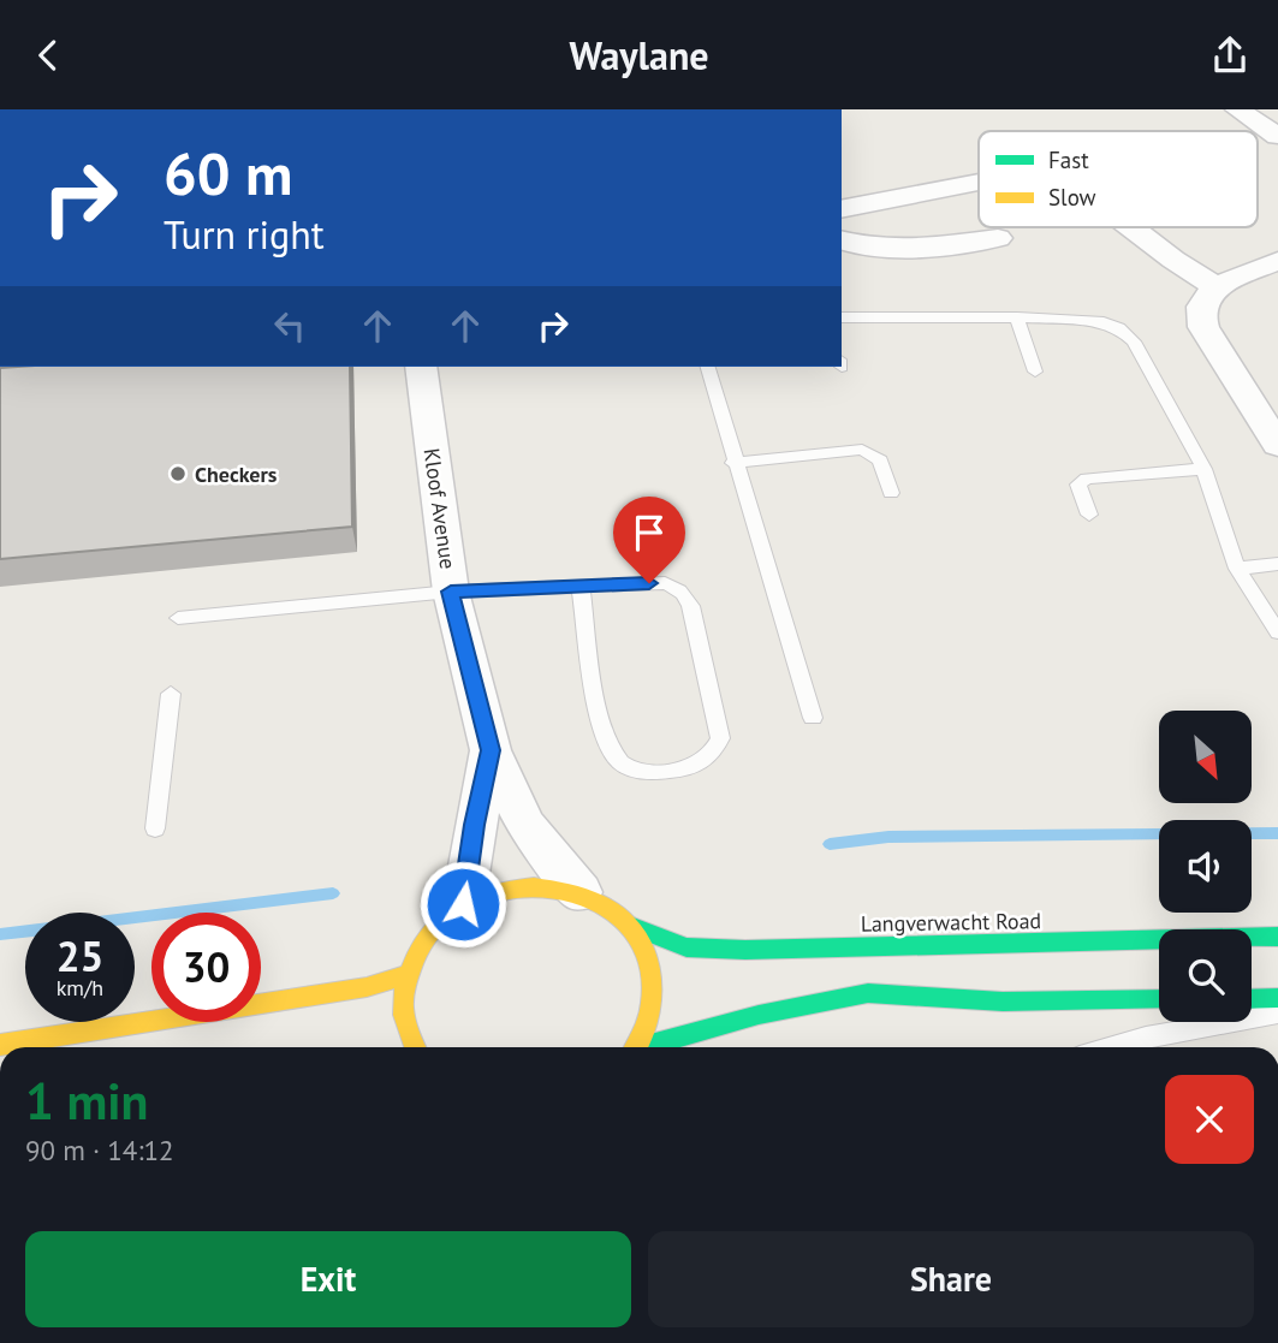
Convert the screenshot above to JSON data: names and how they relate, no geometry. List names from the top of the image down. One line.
{"streets":{"street":["Kloof Avenue","Langverwacht Road"]},"places":["Checkers"],"legend":["Fast","Slow"],"north":"bottom right","page":{"header":"Waylane","turn":["60 m","Turn right"],"speed":"25 km/h","limit":"30","heading":["1 min","90 m · 14:12"],"buttons":["Exit","Share"]}}
